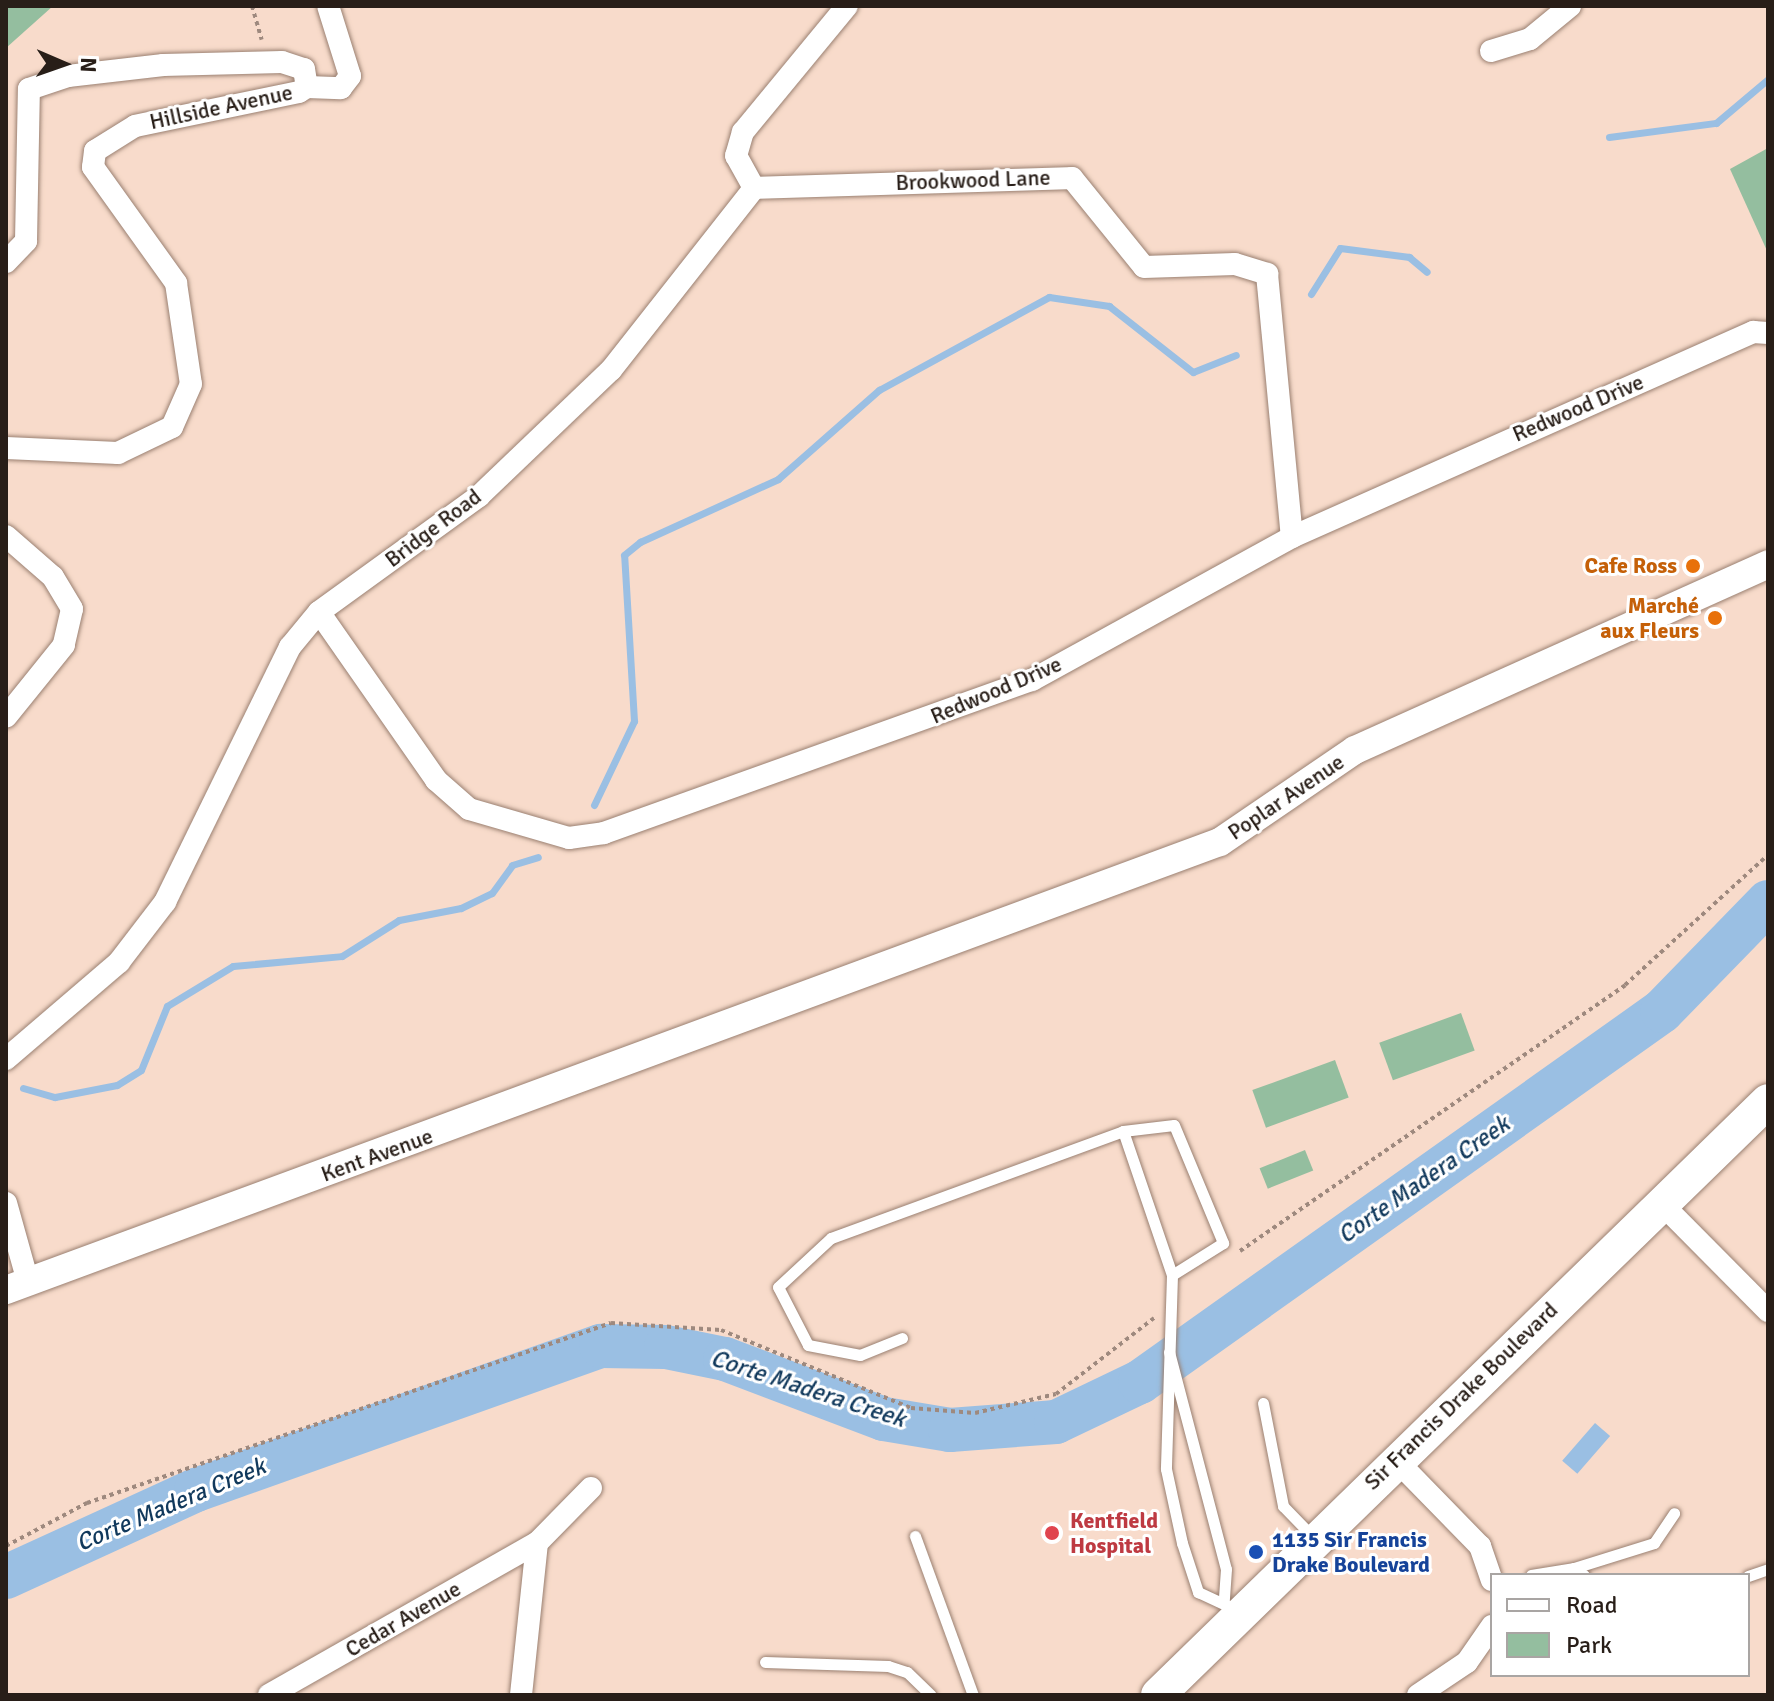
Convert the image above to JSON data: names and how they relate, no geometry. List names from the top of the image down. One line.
{"streets":{"main road":["Sir Francis Drake Boulevard"],"street":["Hillside Avenue","Brookwood Lane","Redwood Drive","Bridge Road","Poplar Avenue","Kent Avenue","Cedar Avenue"]},"crossings":[["Brookwood Lane","Redwood Drive"],["Brookwood Lane","Bridge Road"],["Redwood Drive","Bridge Road"],["Poplar Avenue","Kent Avenue"]],"water":["Corte Madera Creek"],"places":["Cafe Ross","Marché aux Fleurs","Kentfield Hospital","1135 Sir Francis Drake Boulevard"],"legend":["Road","Park"],"north":"right"}
